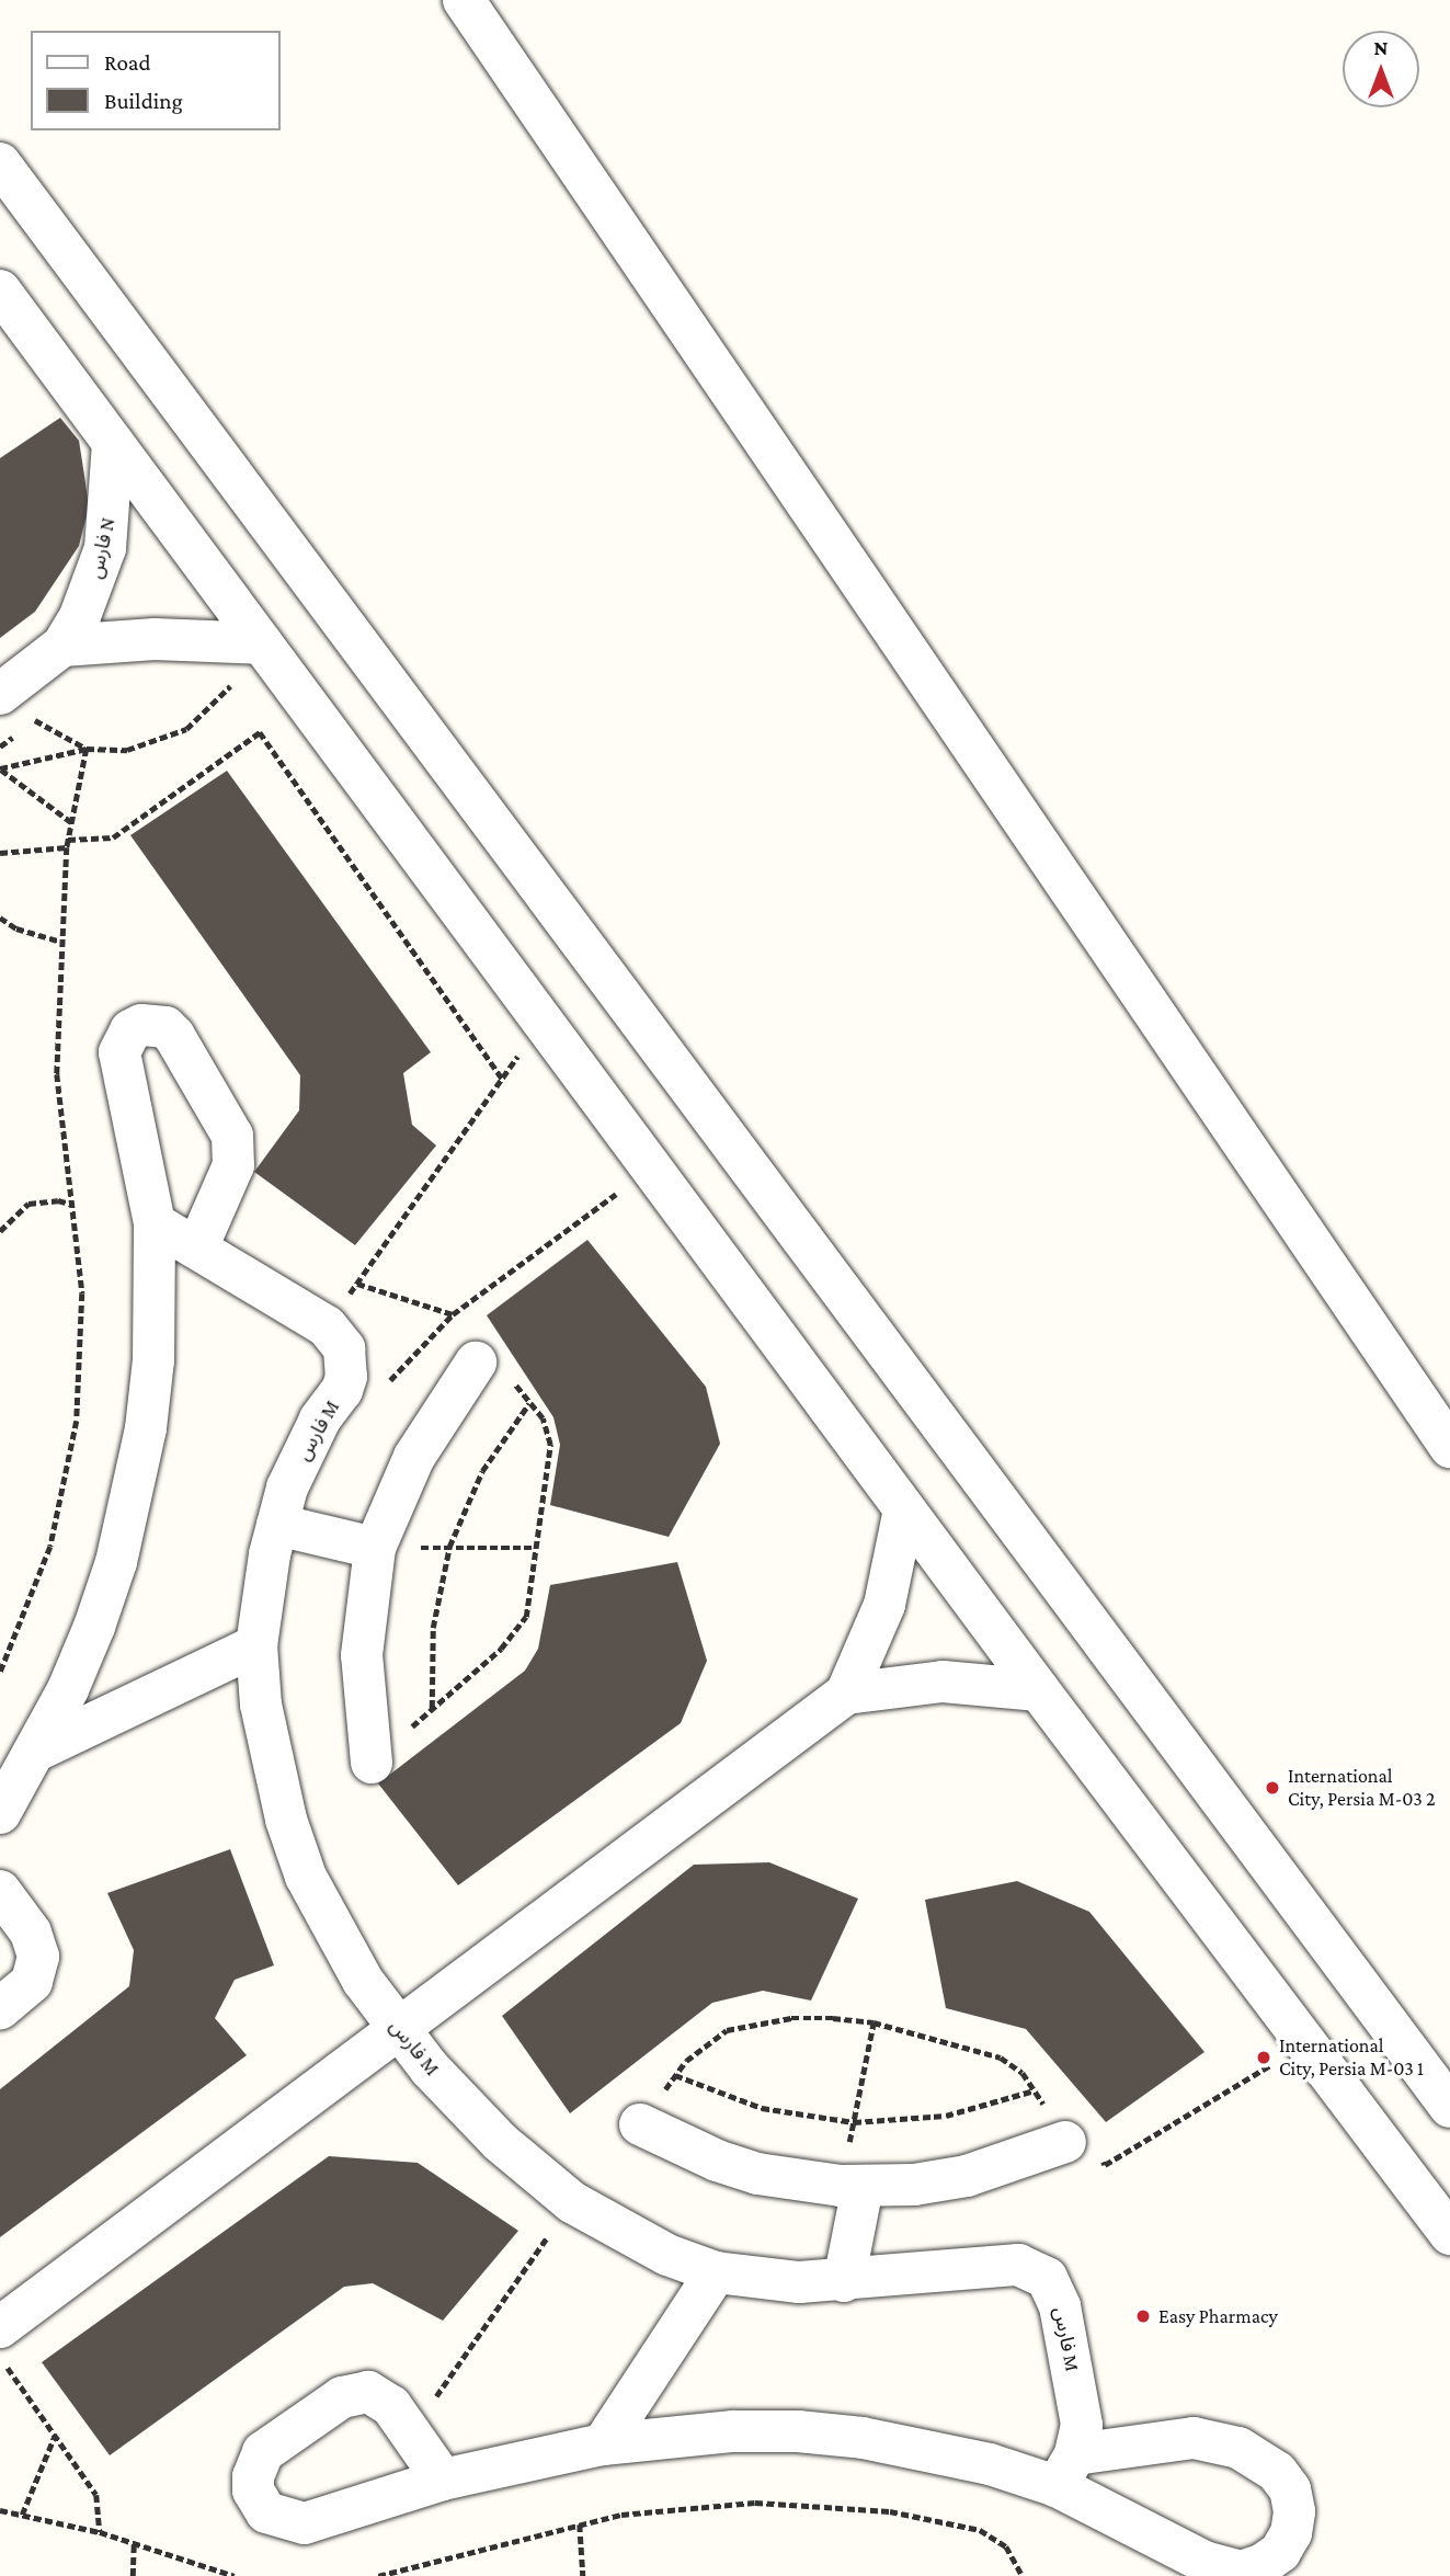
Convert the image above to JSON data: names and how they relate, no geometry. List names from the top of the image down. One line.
{"streets":{"street":["فارس N","فارس M"]},"places":["International City, Persia M-03 2","International City, Persia M-03 1","Easy Pharmacy"],"legend":["Road","Building"],"north":"top"}
